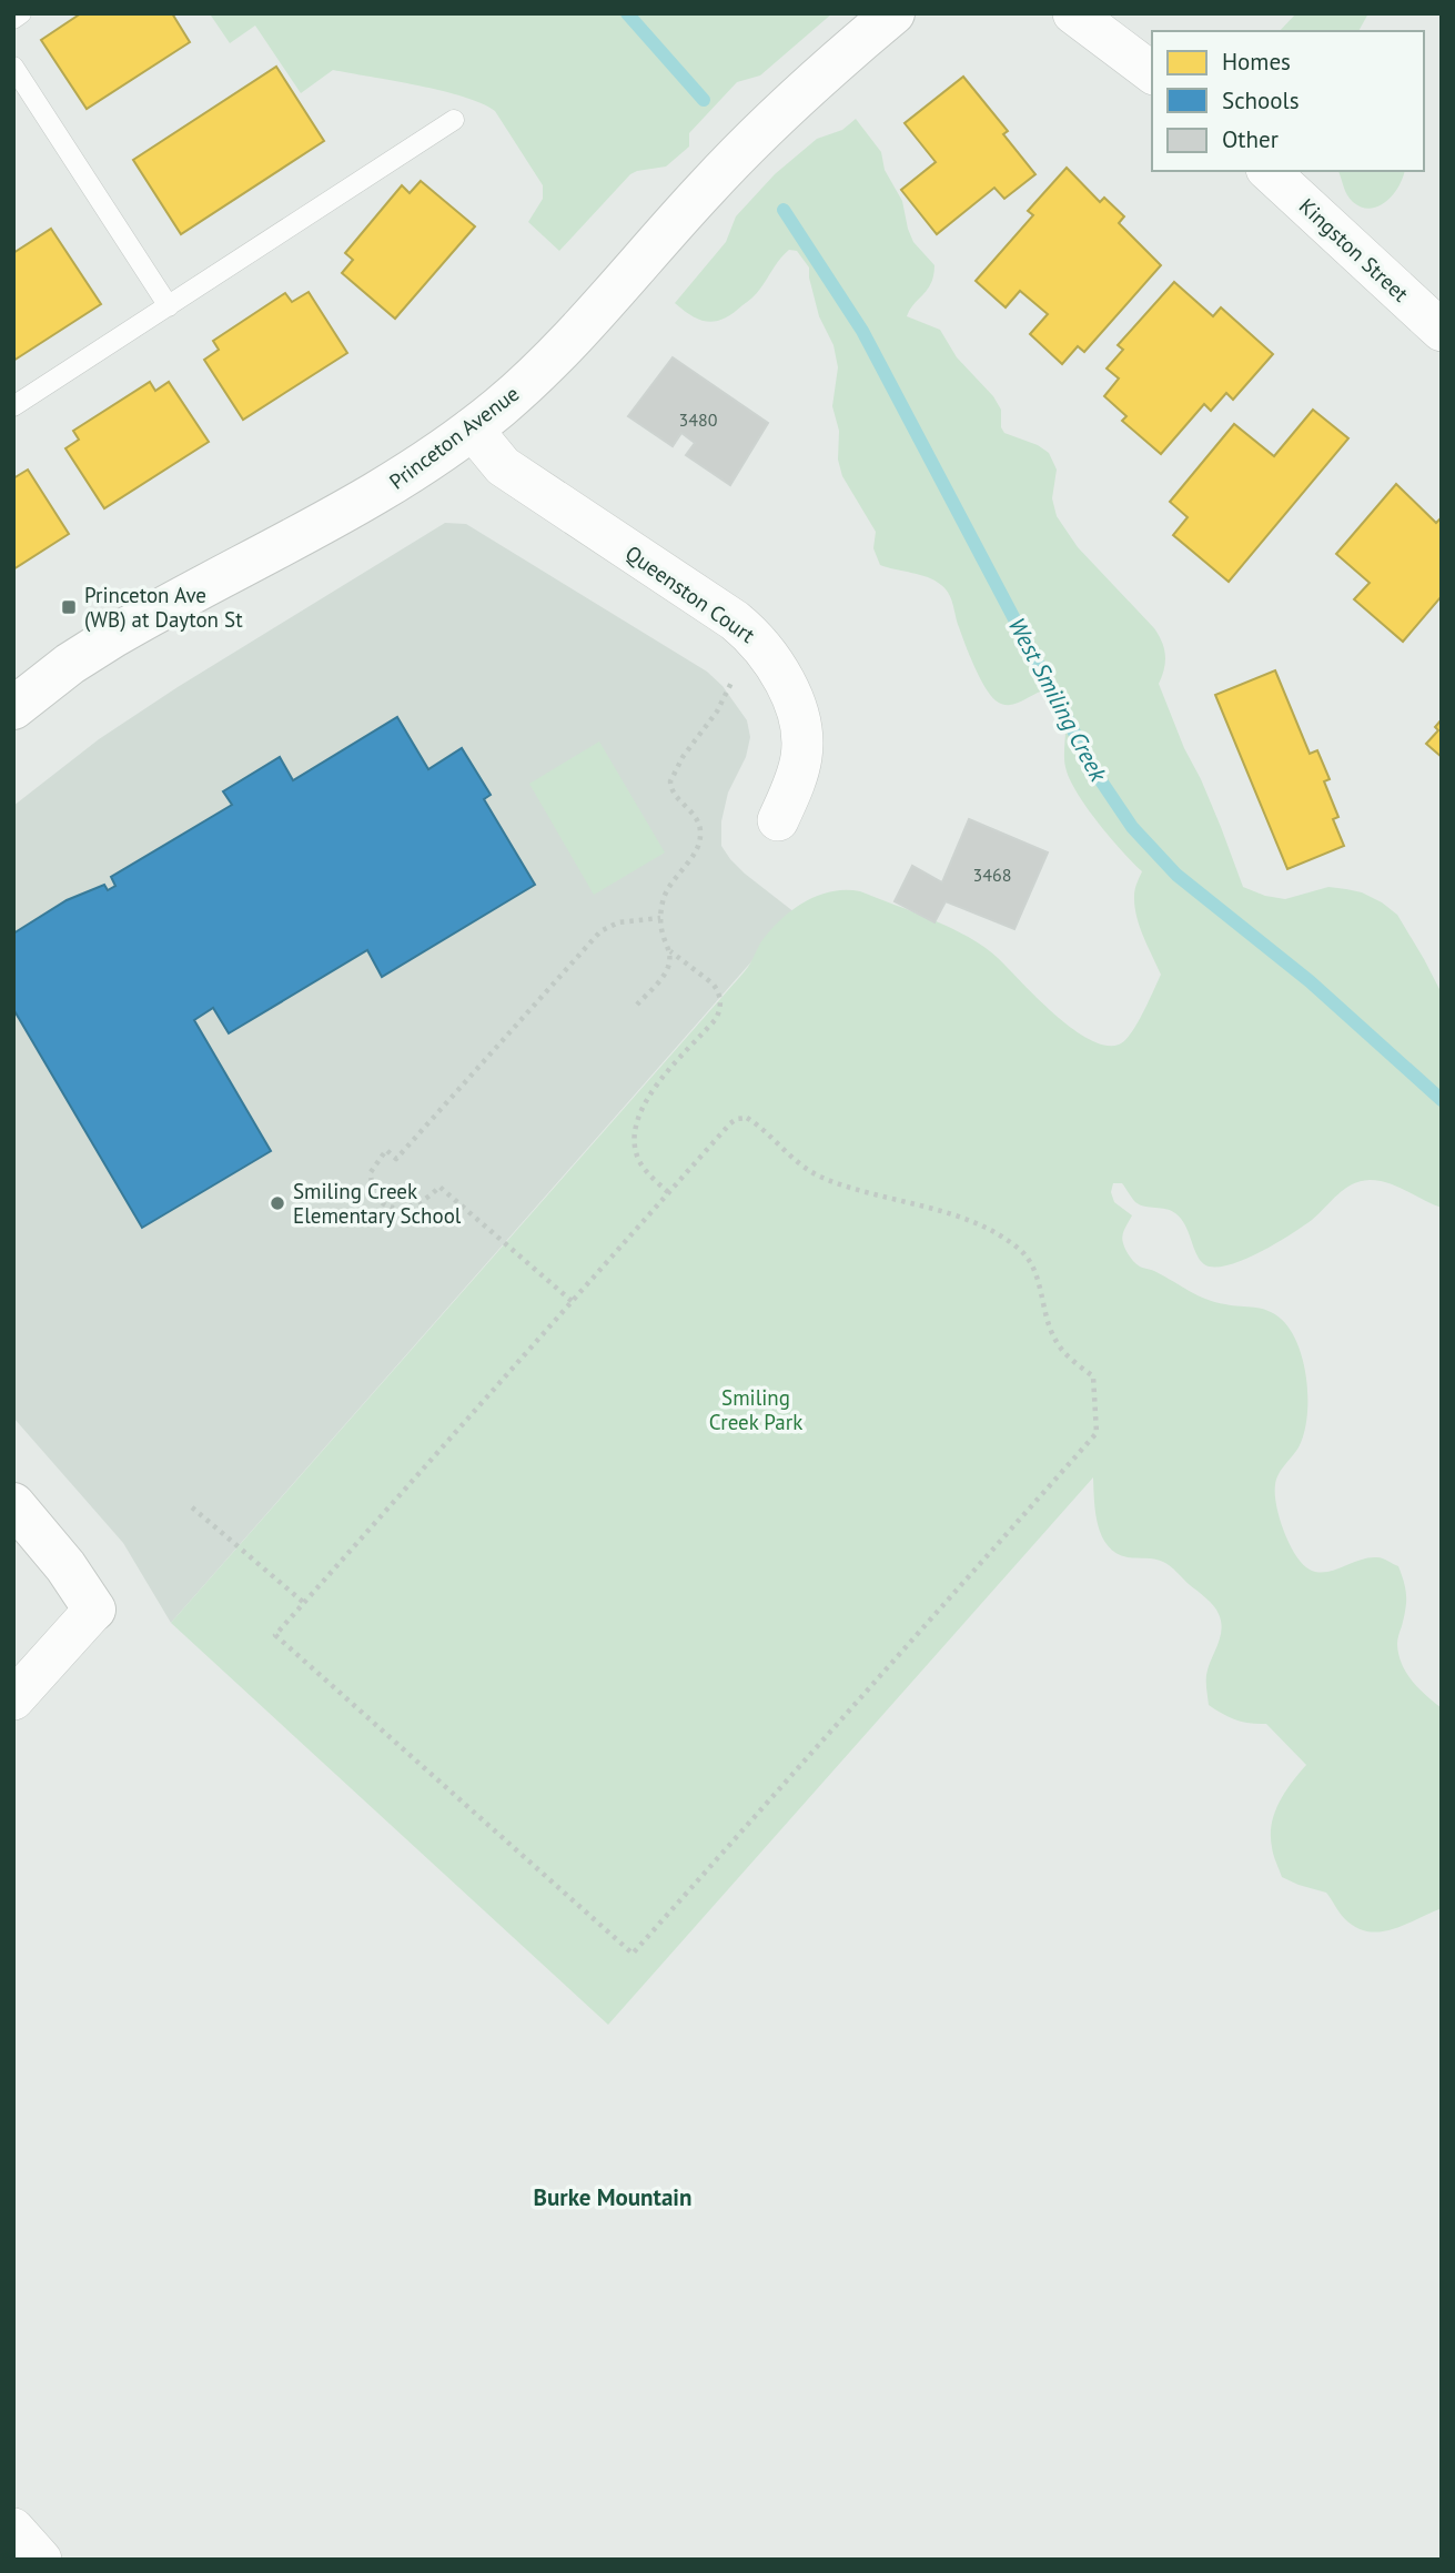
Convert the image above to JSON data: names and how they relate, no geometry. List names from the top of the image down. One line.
{"streets":{"street":["Kingston Street","Princeton Avenue","Queenston Court"]},"crossings":[["Princeton Avenue","Queenston Court"]],"districts":["Burke Mountain"],"water":["West Smiling Creek"],"parks":["Smiling Creek Park"],"places":{"transit":["Princeton Ave (WB) at Dayton St"],"other":["Smiling Creek Elementary School"]},"house_numbers":["3480","3468"],"legend":["Homes","Schools","Other"]}
